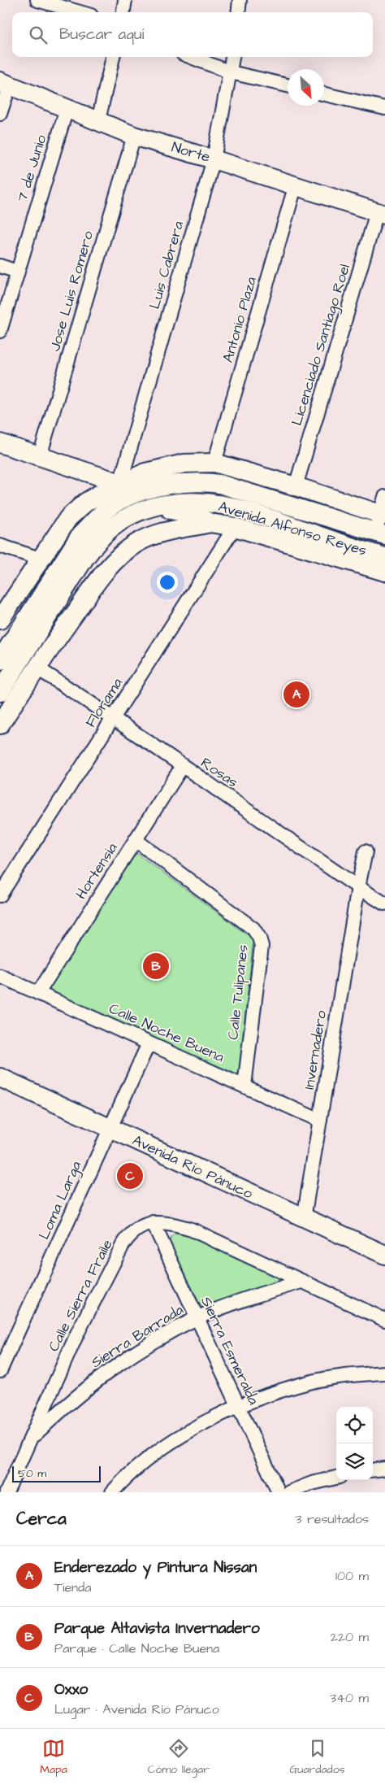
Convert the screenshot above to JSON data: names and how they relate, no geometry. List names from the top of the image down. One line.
{"streets":{"street":["Norte","7 de Junio","Luis Cabrera","Jose Luis Romero","Antonio Plaza","Licenciado Santiago Roel","Avenida Alfonso Reyes","Florama","Rosas","Hortensia","Calle Tulipanes","Calle Noche Buena","Invernadero","Avenida Río Pánuco","Loma Larga","Calle Sierra Fraile","Sierra Barrada","Sierra Esmeralda"]},"crossings":[["Norte","7 de Junio"],["Norte","Luis Cabrera"],["Norte","Jose Luis Romero"],["Norte","Antonio Plaza"],["Norte","Licenciado Santiago Roel"],["Florama","Rosas"],["Rosas","Hortensia"],["Rosas","Invernadero"],["Hortensia","Calle Tulipanes"],["Hortensia","Calle Noche Buena"],["Calle Tulipanes","Calle Noche Buena"],["Calle Noche Buena","Invernadero"],["Calle Noche Buena","Loma Larga"],["Invernadero","Avenida Río Pánuco"],["Avenida Río Pánuco","Loma Larga"],["Calle Sierra Fraile","Sierra Barrada"],["Calle Sierra Fraile","Sierra Esmeralda"],["Sierra Barrada","Sierra Esmeralda"]],"scale_bar":"50 m","north":"bottom right","page":{"search":"Buscar aquí","pins":["A","B","C"],"scale":"50 m","heading":["Cerca","3 resultados"],"list":[{"mark":"A","name":"Enderezado y Pintura Nissan","note":"Tienda","value":"100 m"},{"mark":"B","name":"Parque Altavista Invernadero","note":"Parque · Calle Noche Buena","value":"220 m"},{"mark":"C","name":"Oxxo","note":"Lugar · Avenida Río Pánuco","value":"340 m"}],"nav":["Mapa","Cómo llegar","Guardados"]}}
